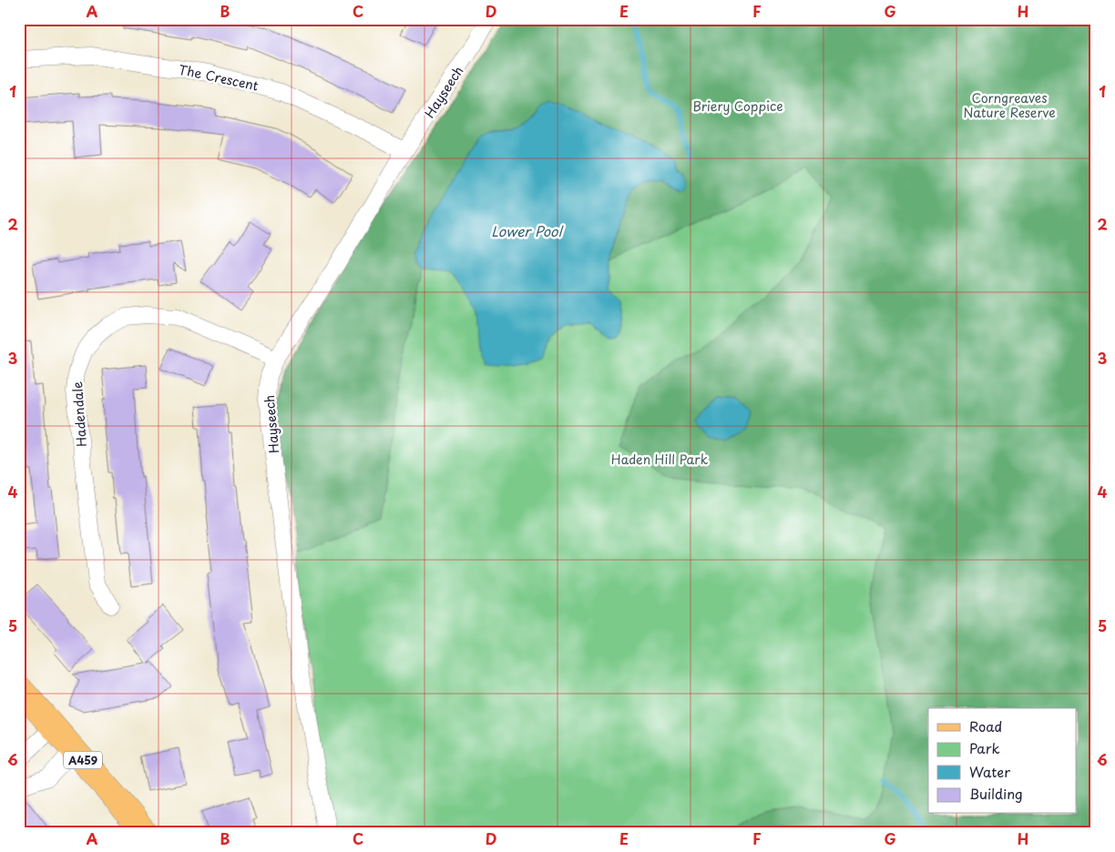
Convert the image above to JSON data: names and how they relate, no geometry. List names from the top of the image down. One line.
{"streets":{"main road":["A459"],"street":["The Crescent","Hayseech","Hadendale"]},"crossings":[["The Crescent","Hayseech"],["Hayseech","Hadendale"]],"water":["Lower Pool"],"parks":["Corngreaves Nature Reserve","Briery Coppice","Haden Hill Park"],"legend":["Road","Park","Water","Building"],"grid":{"columns":["A","B","C","D","E","F","G","H"],"rows":["1","2","3","4","5","6"]}}
